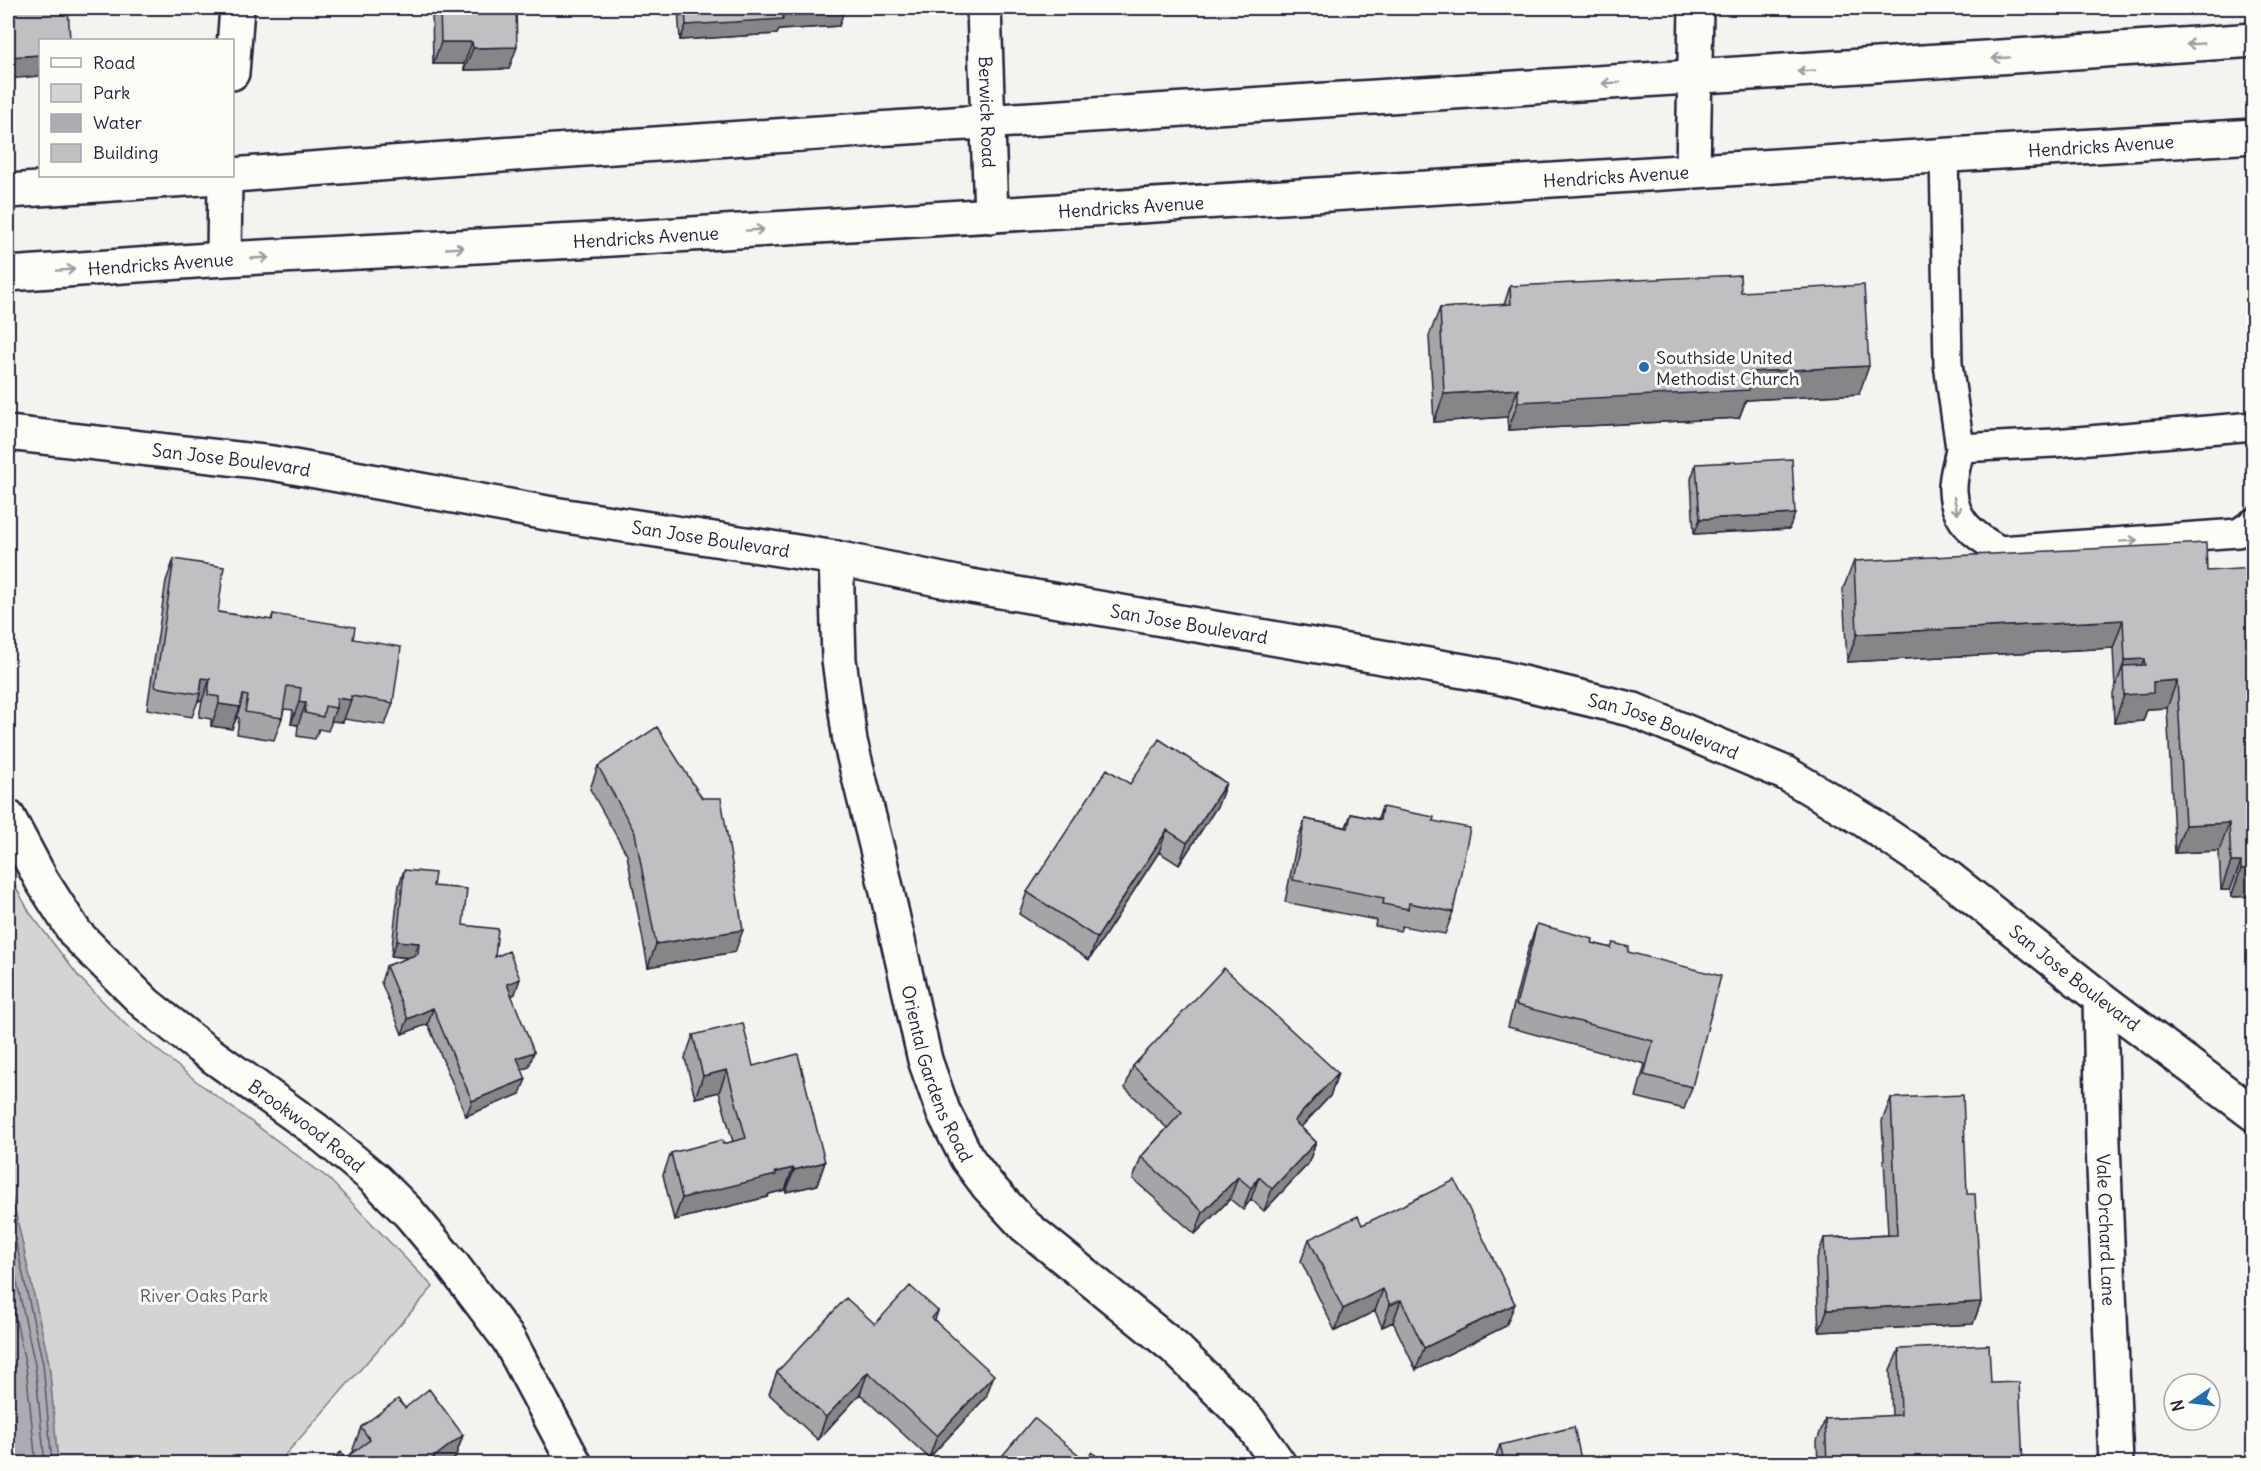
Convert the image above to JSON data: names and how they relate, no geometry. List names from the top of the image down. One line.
{"streets":{"street":["Berwick Road","Hendricks Avenue","San Jose Boulevard","Oriental Gardens Road","Brookwood Road","Vale Orchard Lane"]},"crossings":[["Berwick Road","Hendricks Avenue"],["San Jose Boulevard","Oriental Gardens Road"],["San Jose Boulevard","Vale Orchard Lane"]],"parks":["River Oaks Park"],"places":["Southside United Methodist Church"],"legend":["Road","Park","Water","Building"],"north":"left"}
